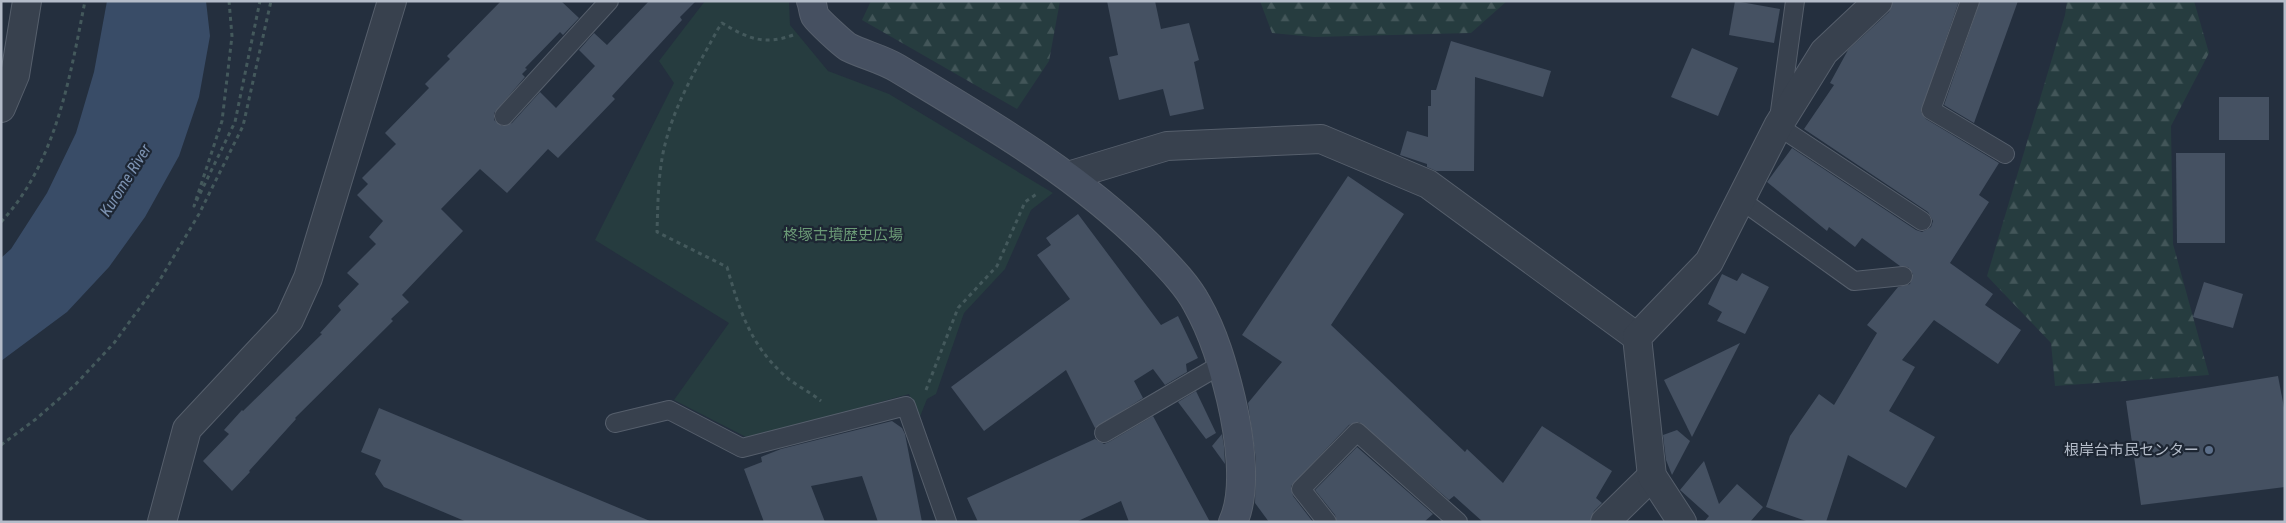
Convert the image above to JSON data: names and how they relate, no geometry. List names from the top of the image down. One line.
{"water":["Kurome River"],"parks":["柊塚古墳歴史広場"],"places":["根岸台市民センター"]}
